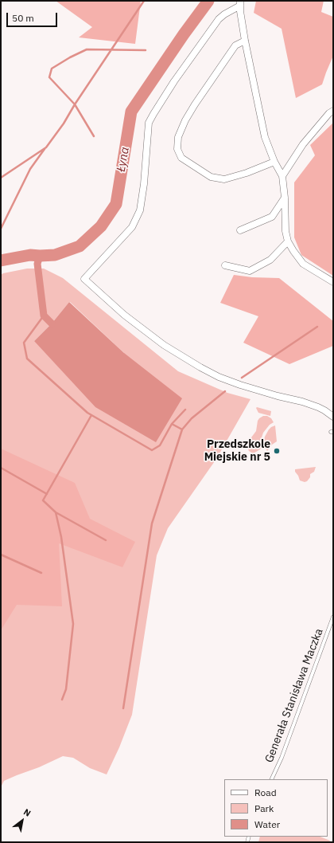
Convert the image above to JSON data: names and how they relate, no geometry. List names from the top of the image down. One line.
{"streets":{"lane":["Generała Stanisława Maczka"]},"water":["Łyna"],"places":["Przedszkole Miejskie nr 5"],"legend":["Road","Park","Water"],"scale_bar":"50 m","north":"top right"}
